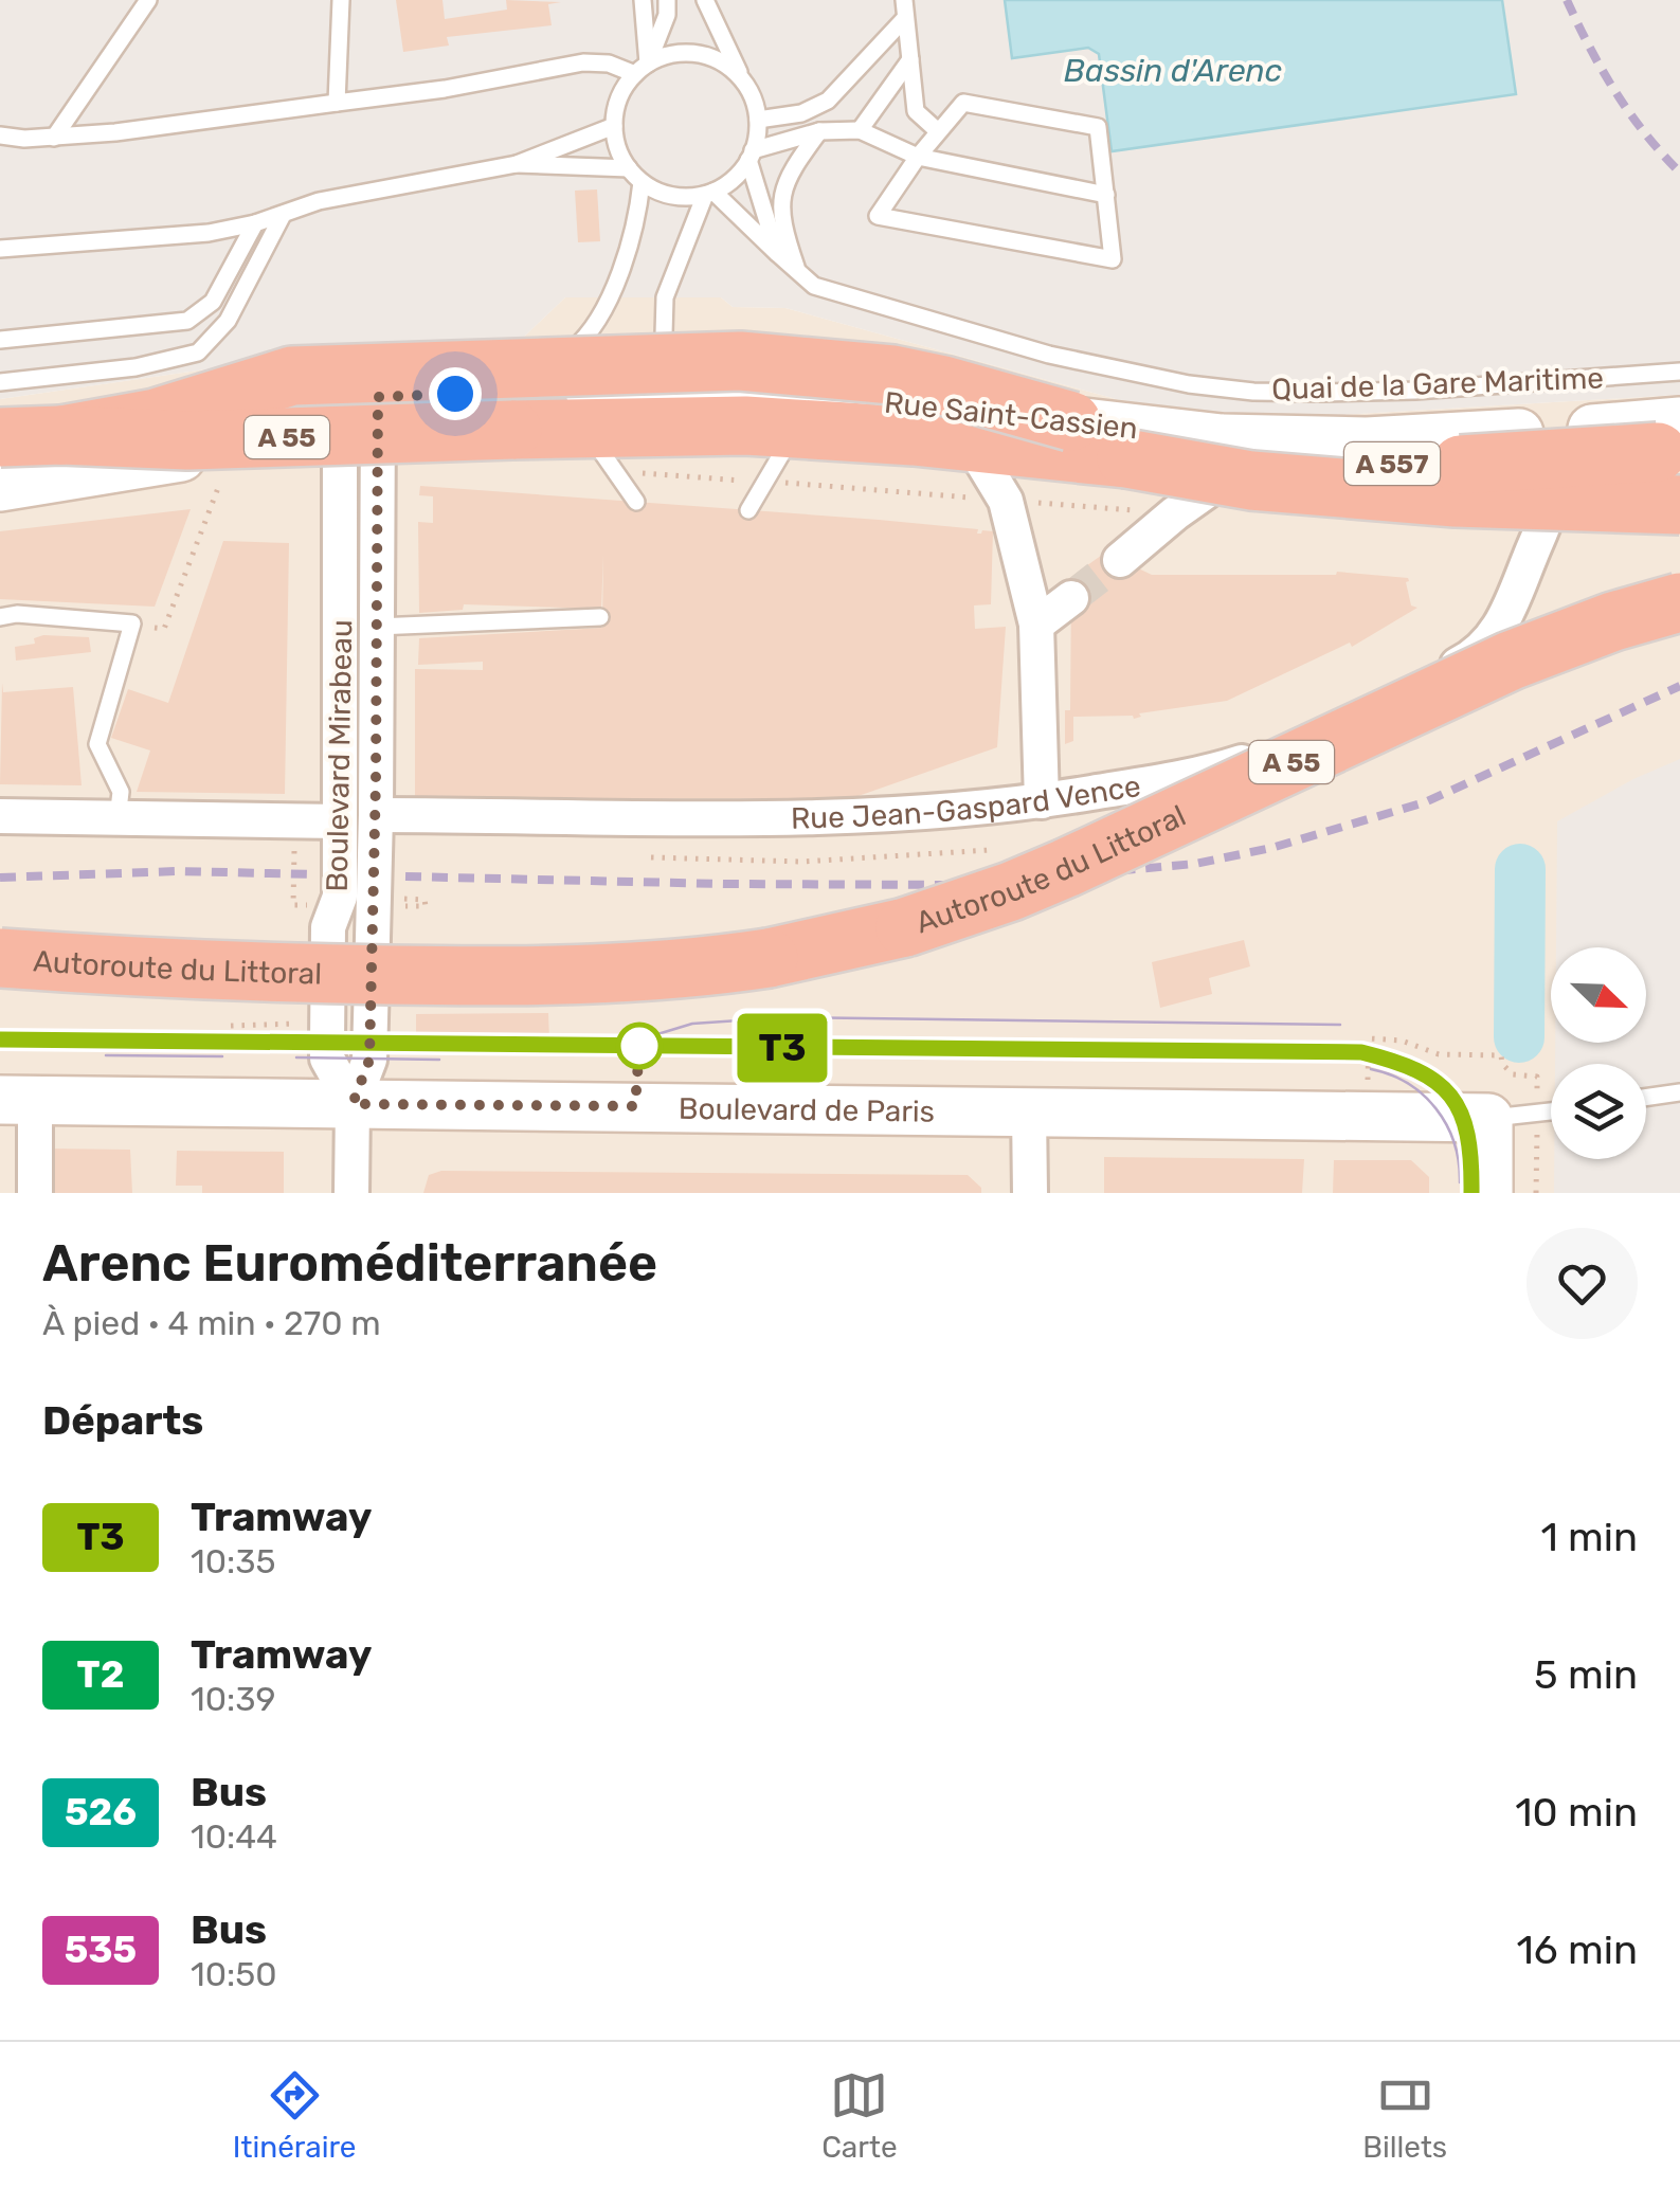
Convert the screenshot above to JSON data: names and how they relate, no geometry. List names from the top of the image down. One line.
{"streets":{"highway":["A 55","A 557","Autoroute du Littoral"],"street":["Rue Saint-Cassien","Boulevard Mirabeau","Rue Jean-Gaspard Vence","Boulevard de Paris"],"lane":["Quai de la Gare Maritime"]},"crossings":[["Rue Saint-Cassien","A 55"],["Rue Saint-Cassien","A 557"],["Rue Saint-Cassien","Boulevard Mirabeau"],["Rue Saint-Cassien","Rue Jean-Gaspard Vence"],["A 55","A 557"],["Boulevard Mirabeau","Rue Jean-Gaspard Vence"],["Boulevard Mirabeau","Boulevard de Paris"]],"water":["Bassin d'Arenc"],"lines":["tram line T3"],"north":"bottom right","page":{"on_map":"T3","heading":[["Arenc Euroméditerranée","À pied · 4 min · 270 m"],"Départs"],"list":[{"mark":"T3","name":"Tramway","note":"10:35","value":"1 min"},{"mark":"T2","name":"Tramway","note":"10:39","value":"5 min"},{"mark":"526","name":"Bus","note":"10:44","value":"10 min"},{"mark":"535","name":"Bus","note":"10:50","value":"16 min"}],"tabs":["Itinéraire","Carte","Billets"]}}
